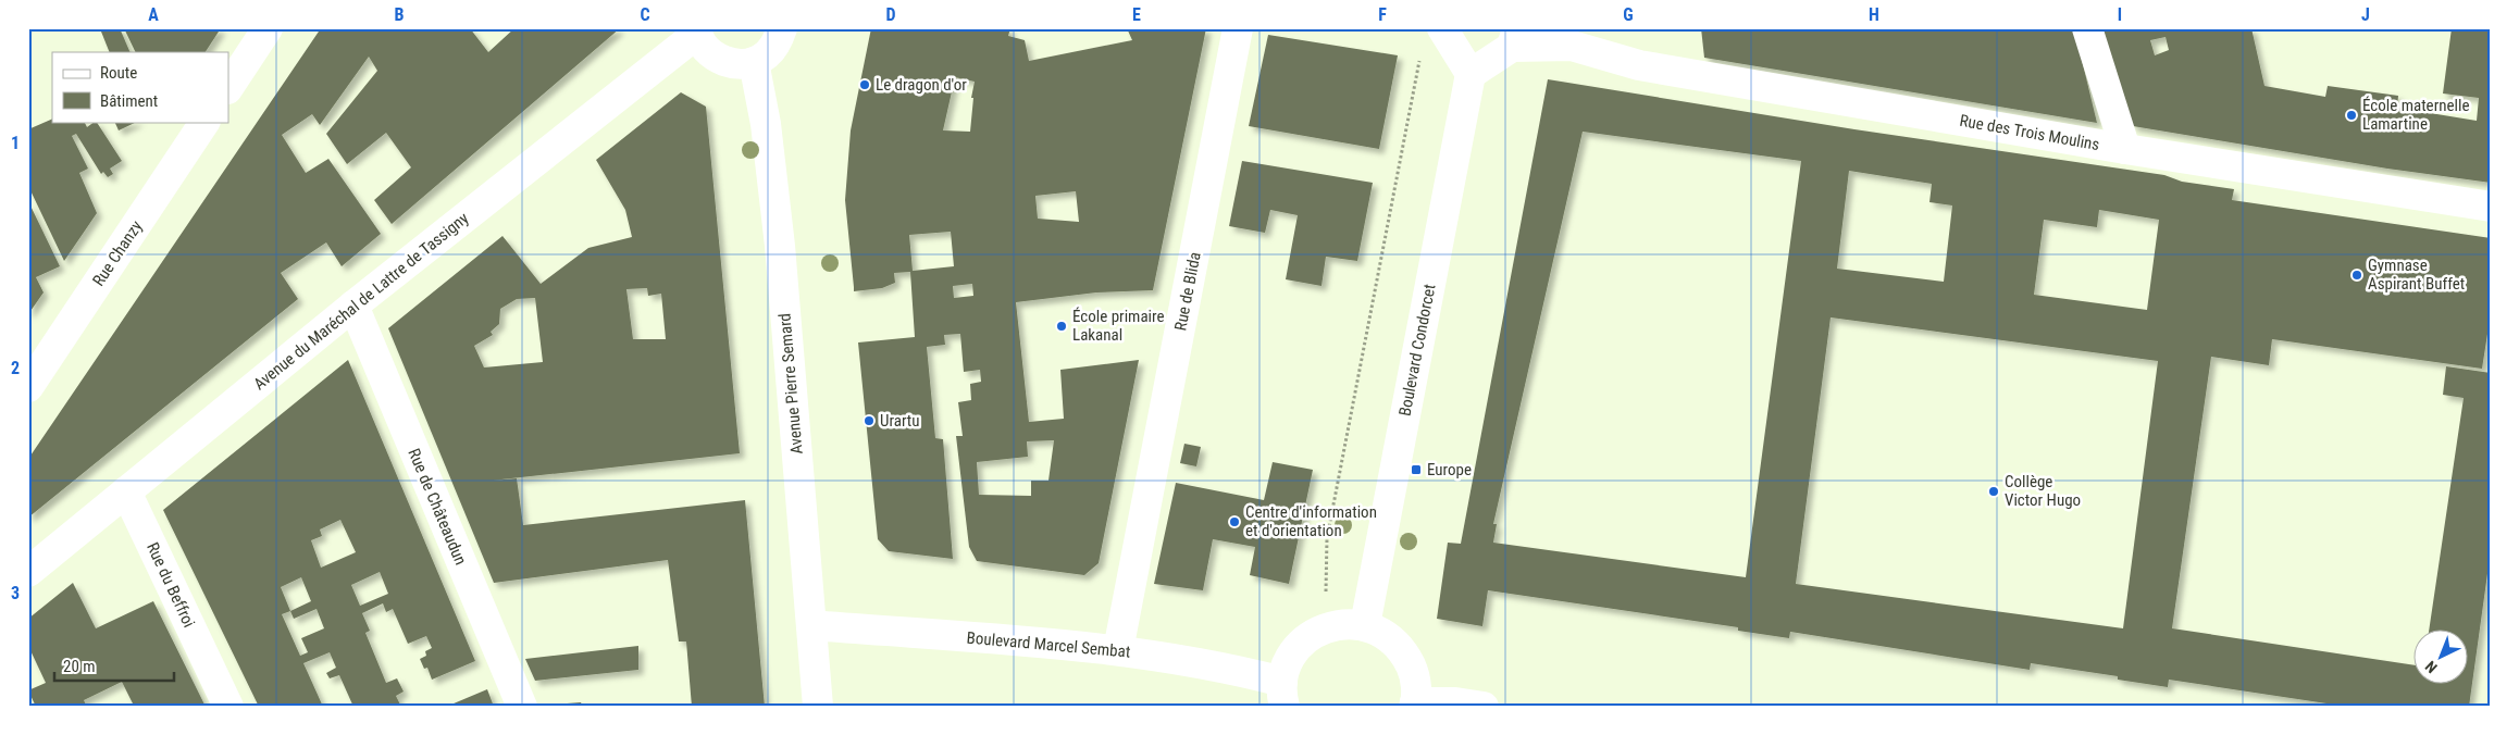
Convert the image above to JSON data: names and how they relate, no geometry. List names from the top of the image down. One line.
{"streets":{"street":["Rue des Trois Moulins","Rue Chanzy","Rue de Blida","Avenue du Maréchal de Lattre de Tassigny","Boulevard Condorcet","Avenue Pierre Semard","Rue de Châteaudun","Rue du Beffroi","Boulevard Marcel Sembat"]},"crossings":[["Rue de Blida","Boulevard Marcel Sembat"],["Avenue du Maréchal de Lattre de Tassigny","Rue de Châteaudun"],["Avenue du Maréchal de Lattre de Tassigny","Rue du Beffroi"],["Avenue Pierre Semard","Boulevard Marcel Sembat"]],"places":{"other":["Le dragon d'or","École maternelle Lamartine","Gymnase Aspirant Buffet","École primaire Lakanal","Urartu","Collège Victor Hugo","Centre d'information et d'orientation"],"transit":["Europe"]},"legend":["Route","Bâtiment"],"scale_bar":"20 m","north":"bottom left","grid":{"columns":["A","B","C","D","E","F","G","H","I","J"],"rows":["1","2","3"]}}
